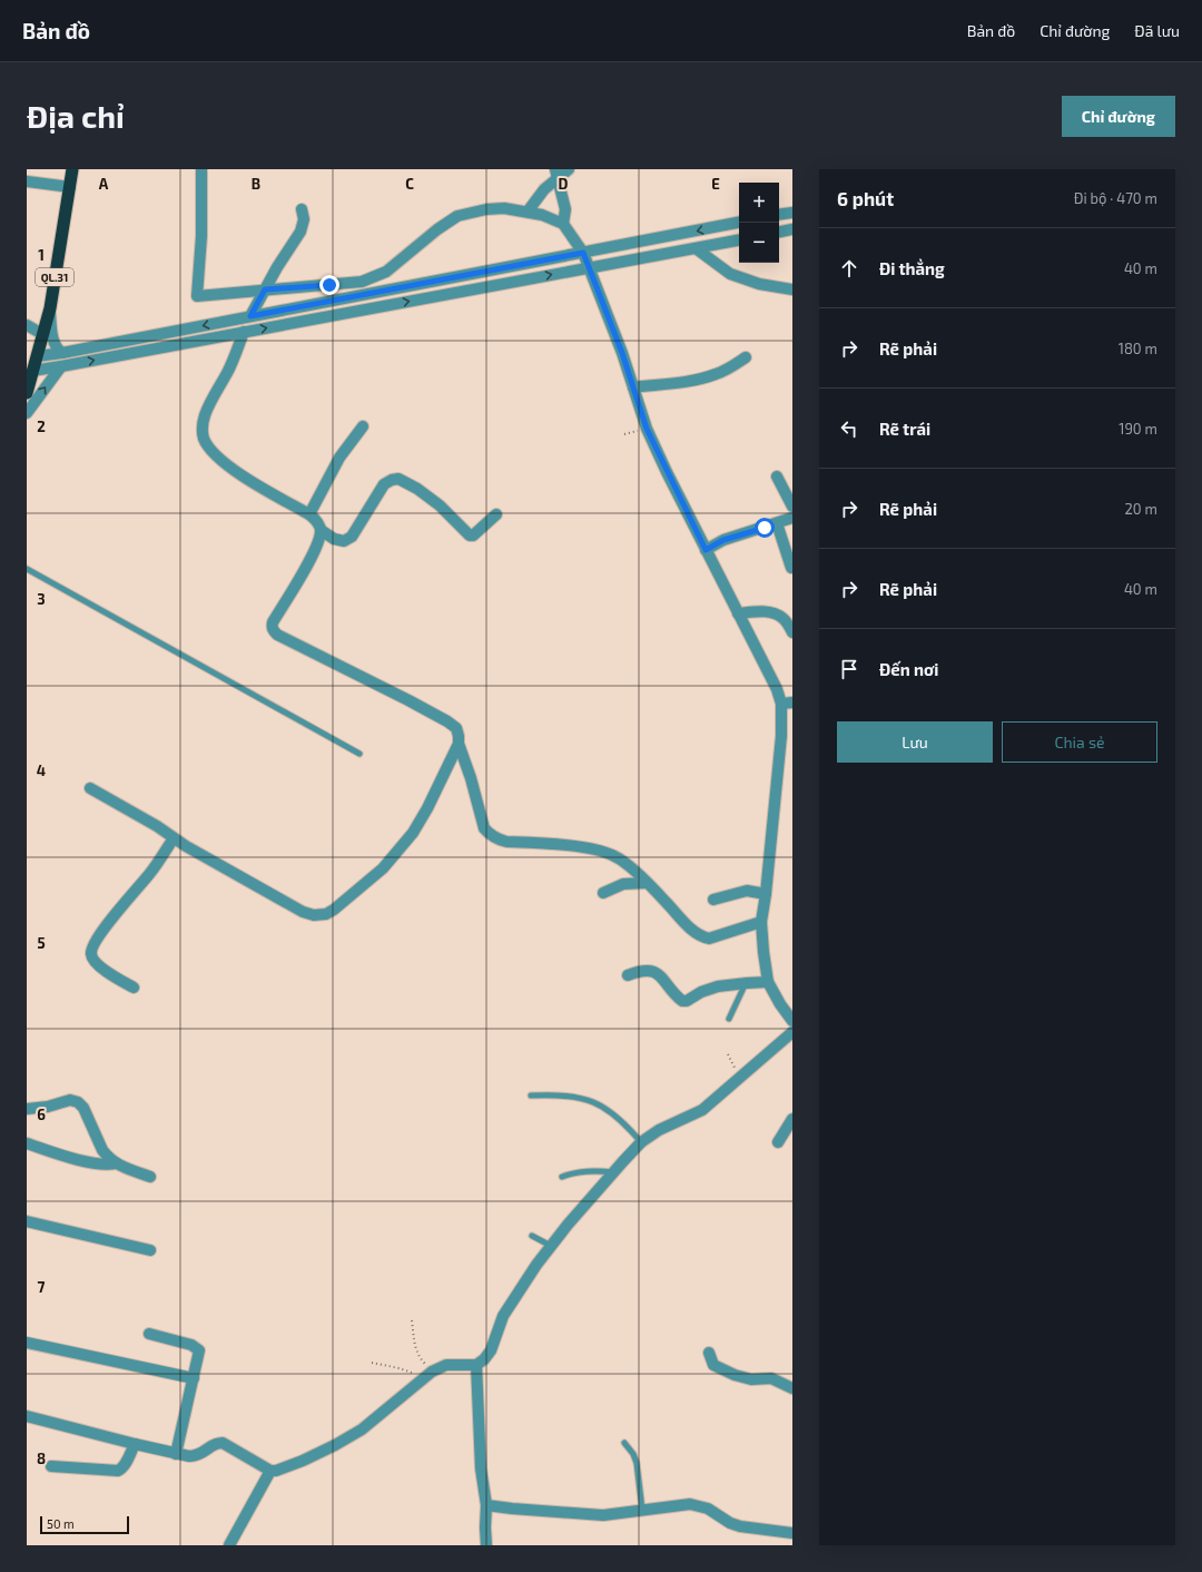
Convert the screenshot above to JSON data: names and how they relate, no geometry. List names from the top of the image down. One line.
{"streets":{"highway":["QL.31"]},"scale_bar":"50 m","page":{"header":"Bản đồ","nav":["Bản đồ","Chỉ đường","Đã lưu"],"buttons":["Chỉ đường",["Lưu","Chia sẻ"]],"title":"Địa chỉ","heading":["6 phút","Đi bộ · 470 m"],"map_buttons":["+","−"],"list":[["Đi thẳng","40 m"],["Rẽ phải","180 m"],["Rẽ trái","190 m"],["Rẽ phải","20 m"],["Rẽ phải","40 m"],"Đến nơi"],"scale":"50 m"},"grid":{"columns":["A","B","C","D","E"],"rows":["1","2","3","4","5","6","7","8"]}}
